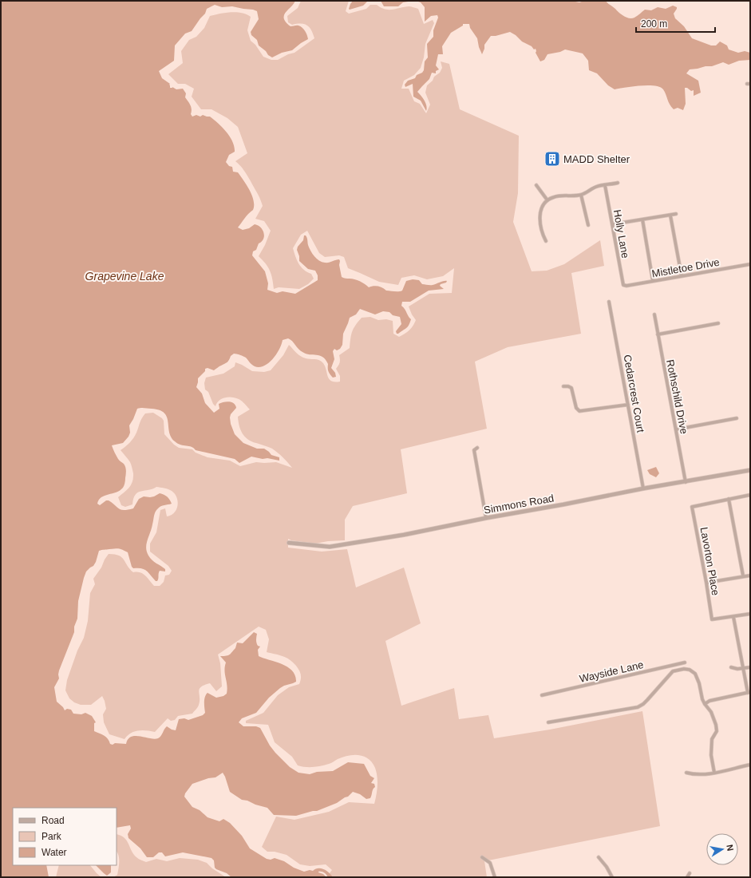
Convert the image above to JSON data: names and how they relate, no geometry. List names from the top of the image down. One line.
{"streets":{"street":["Holly Lane","Mistletoe Drive","Cedarcrest Court","Rothschild Drive","Simmons Road","Lavorton Place","Wayside Lane"]},"crossings":[["Holly Lane","Mistletoe Drive"],["Cedarcrest Court","Simmons Road"],["Rothschild Drive","Simmons Road"]],"water":["Grapevine Lake"],"places":{"building":["MADD Shelter"]},"legend":["Road","Park","Water"],"scale_bar":"200 m","north":"right"}
